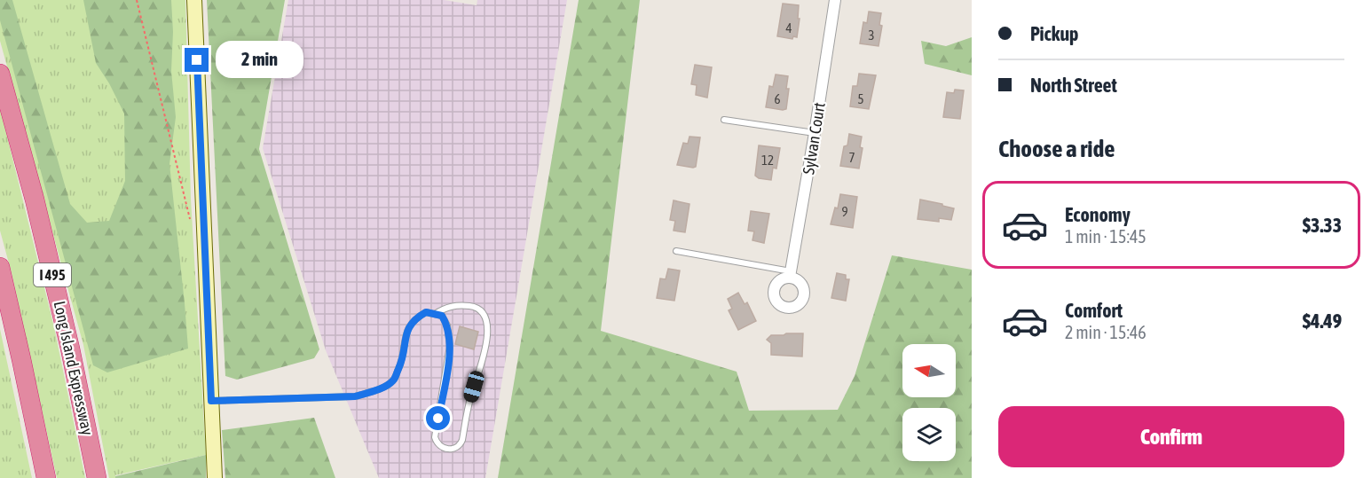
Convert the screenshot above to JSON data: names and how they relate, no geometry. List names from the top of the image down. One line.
{"streets":{"highway":["I 495","Long Island Expressway"],"street":["Sylvan Court"]},"house_numbers":["4","3","6","5","7","12","9"],"north":"left","page":{"banner":["Pickup","North Street"],"bubble":"2 min","heading":"Choose a ride","list":[{"name":"Economy","note":"1 min · 15:45","value":"$3.33"},{"name":"Comfort","note":"2 min · 15:46","value":"$4.49"}],"buttons":"Confirm"}}
